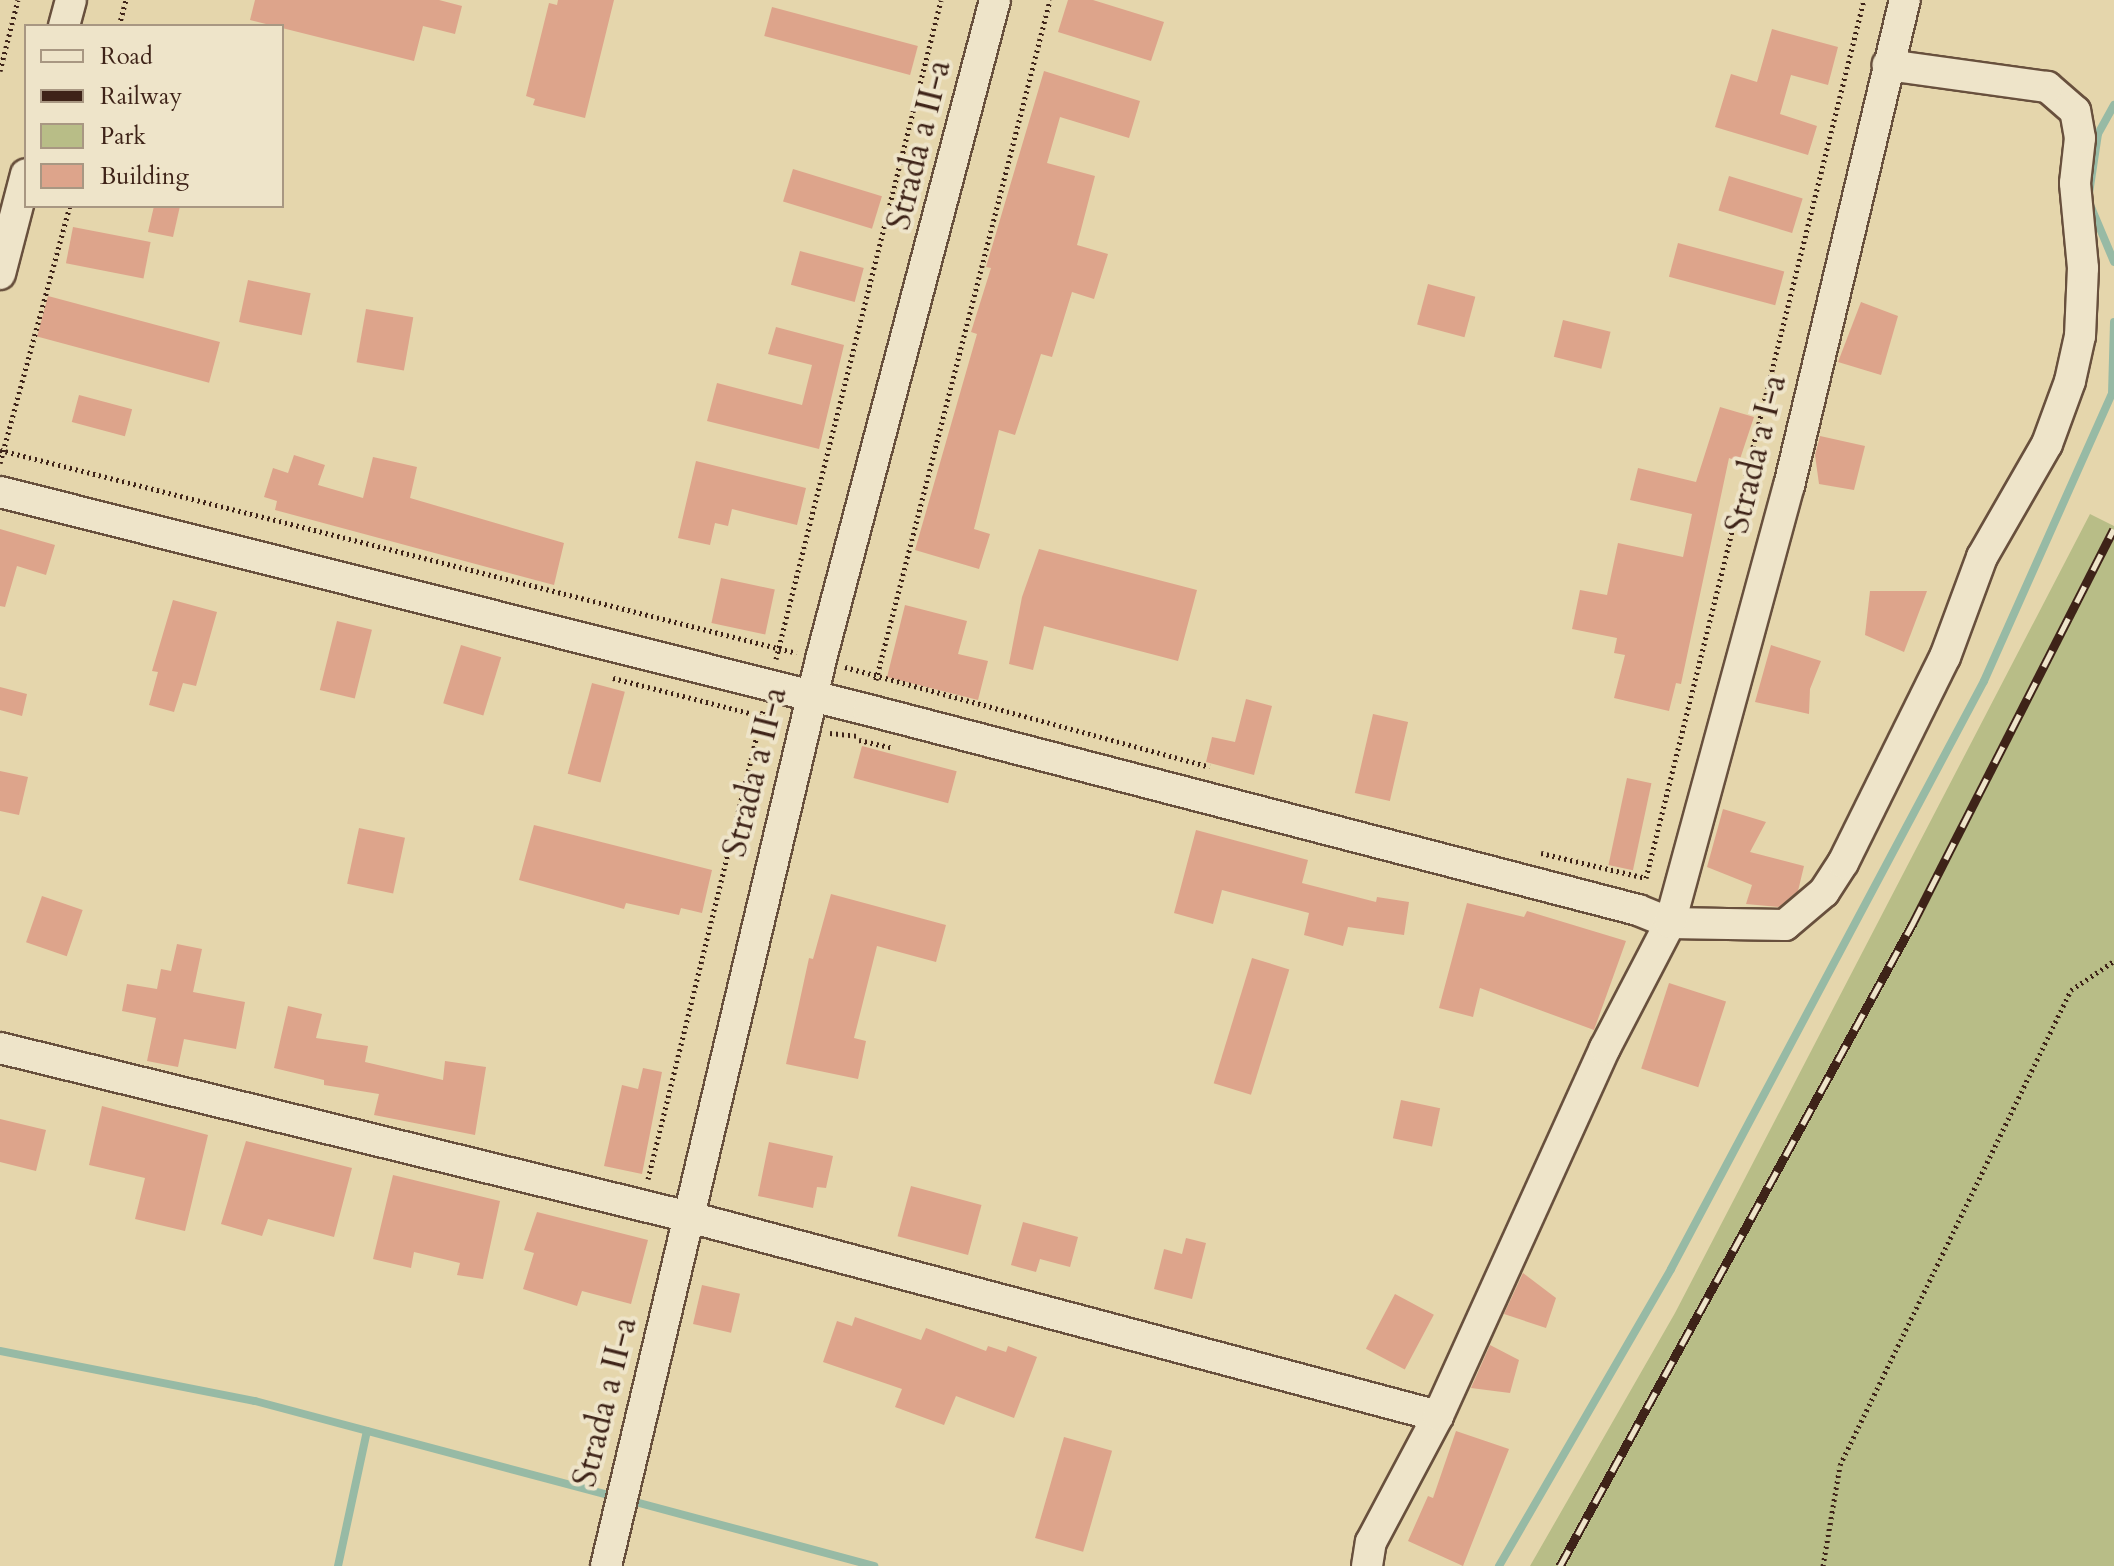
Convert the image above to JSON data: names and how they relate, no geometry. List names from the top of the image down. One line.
{"streets":{"street":["Strada a II-a","Strada a I-a"]},"legend":["Road","Railway","Park","Building"]}
